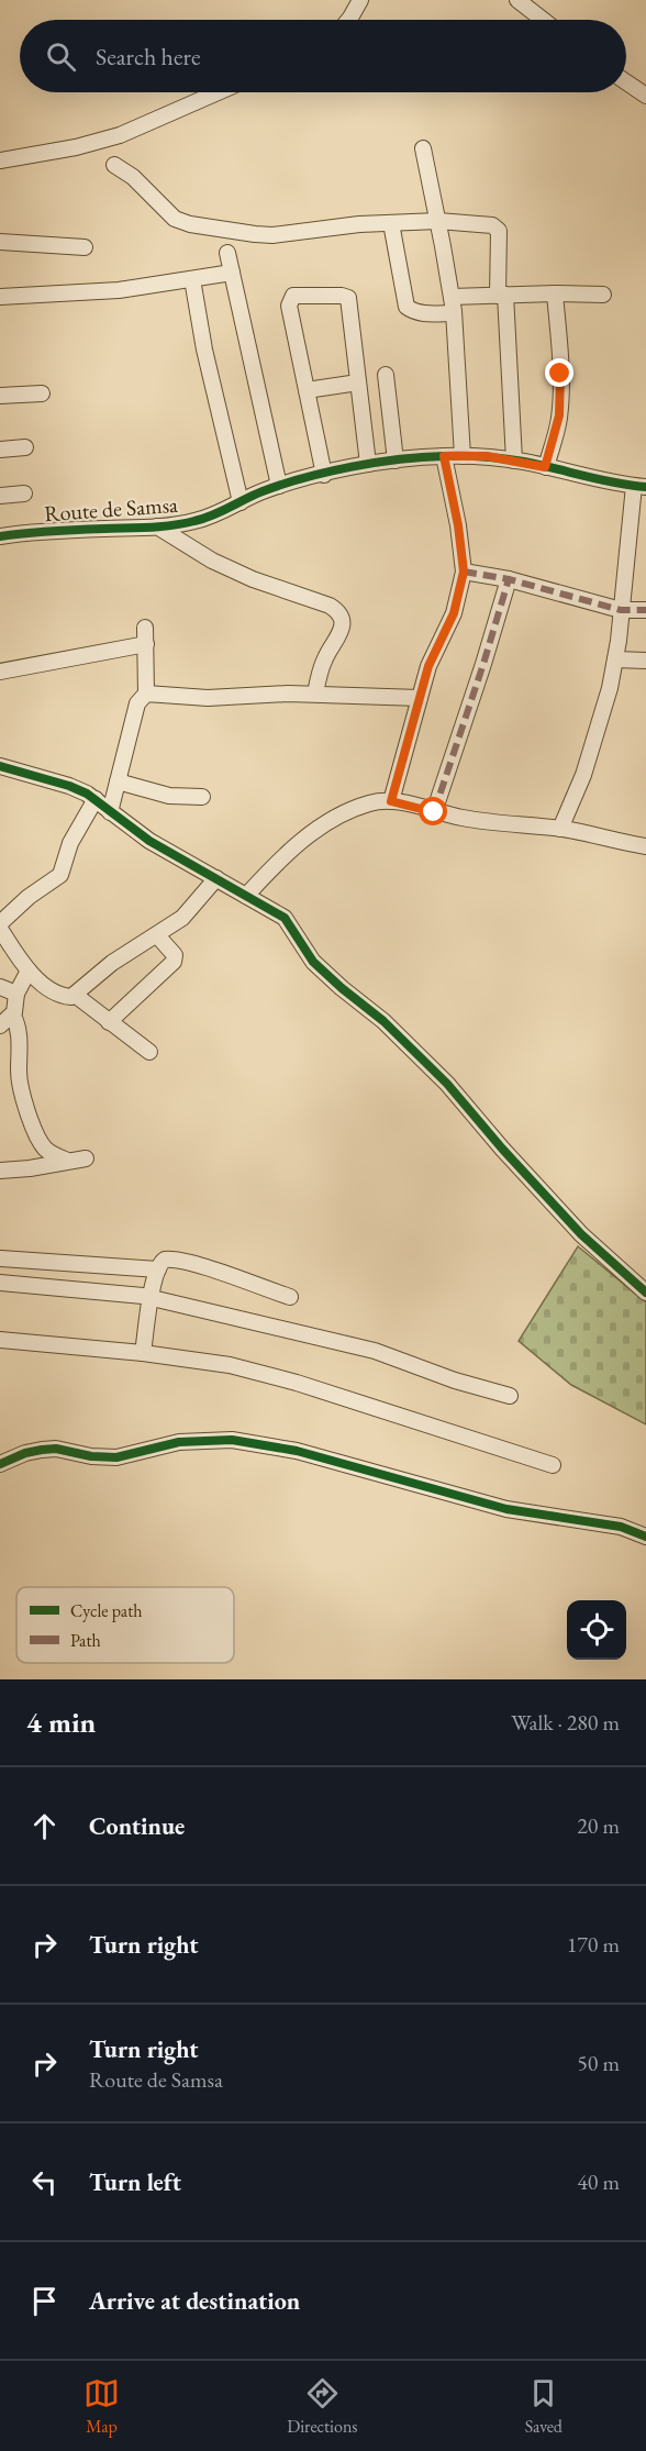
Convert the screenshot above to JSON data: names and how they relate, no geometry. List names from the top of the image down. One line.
{"streets":{"street":["Route de Samsa"]},"legend":["Cycle path","Path"],"page":{"search":"Search here","heading":["4 min","Walk · 280 m"],"list":[["Continue","20 m"],["Turn right","170 m"],["Turn right","Route de Samsa","50 m"],["Turn left","40 m"],"Arrive at destination"],"nav":["Map","Directions","Saved"]}}
